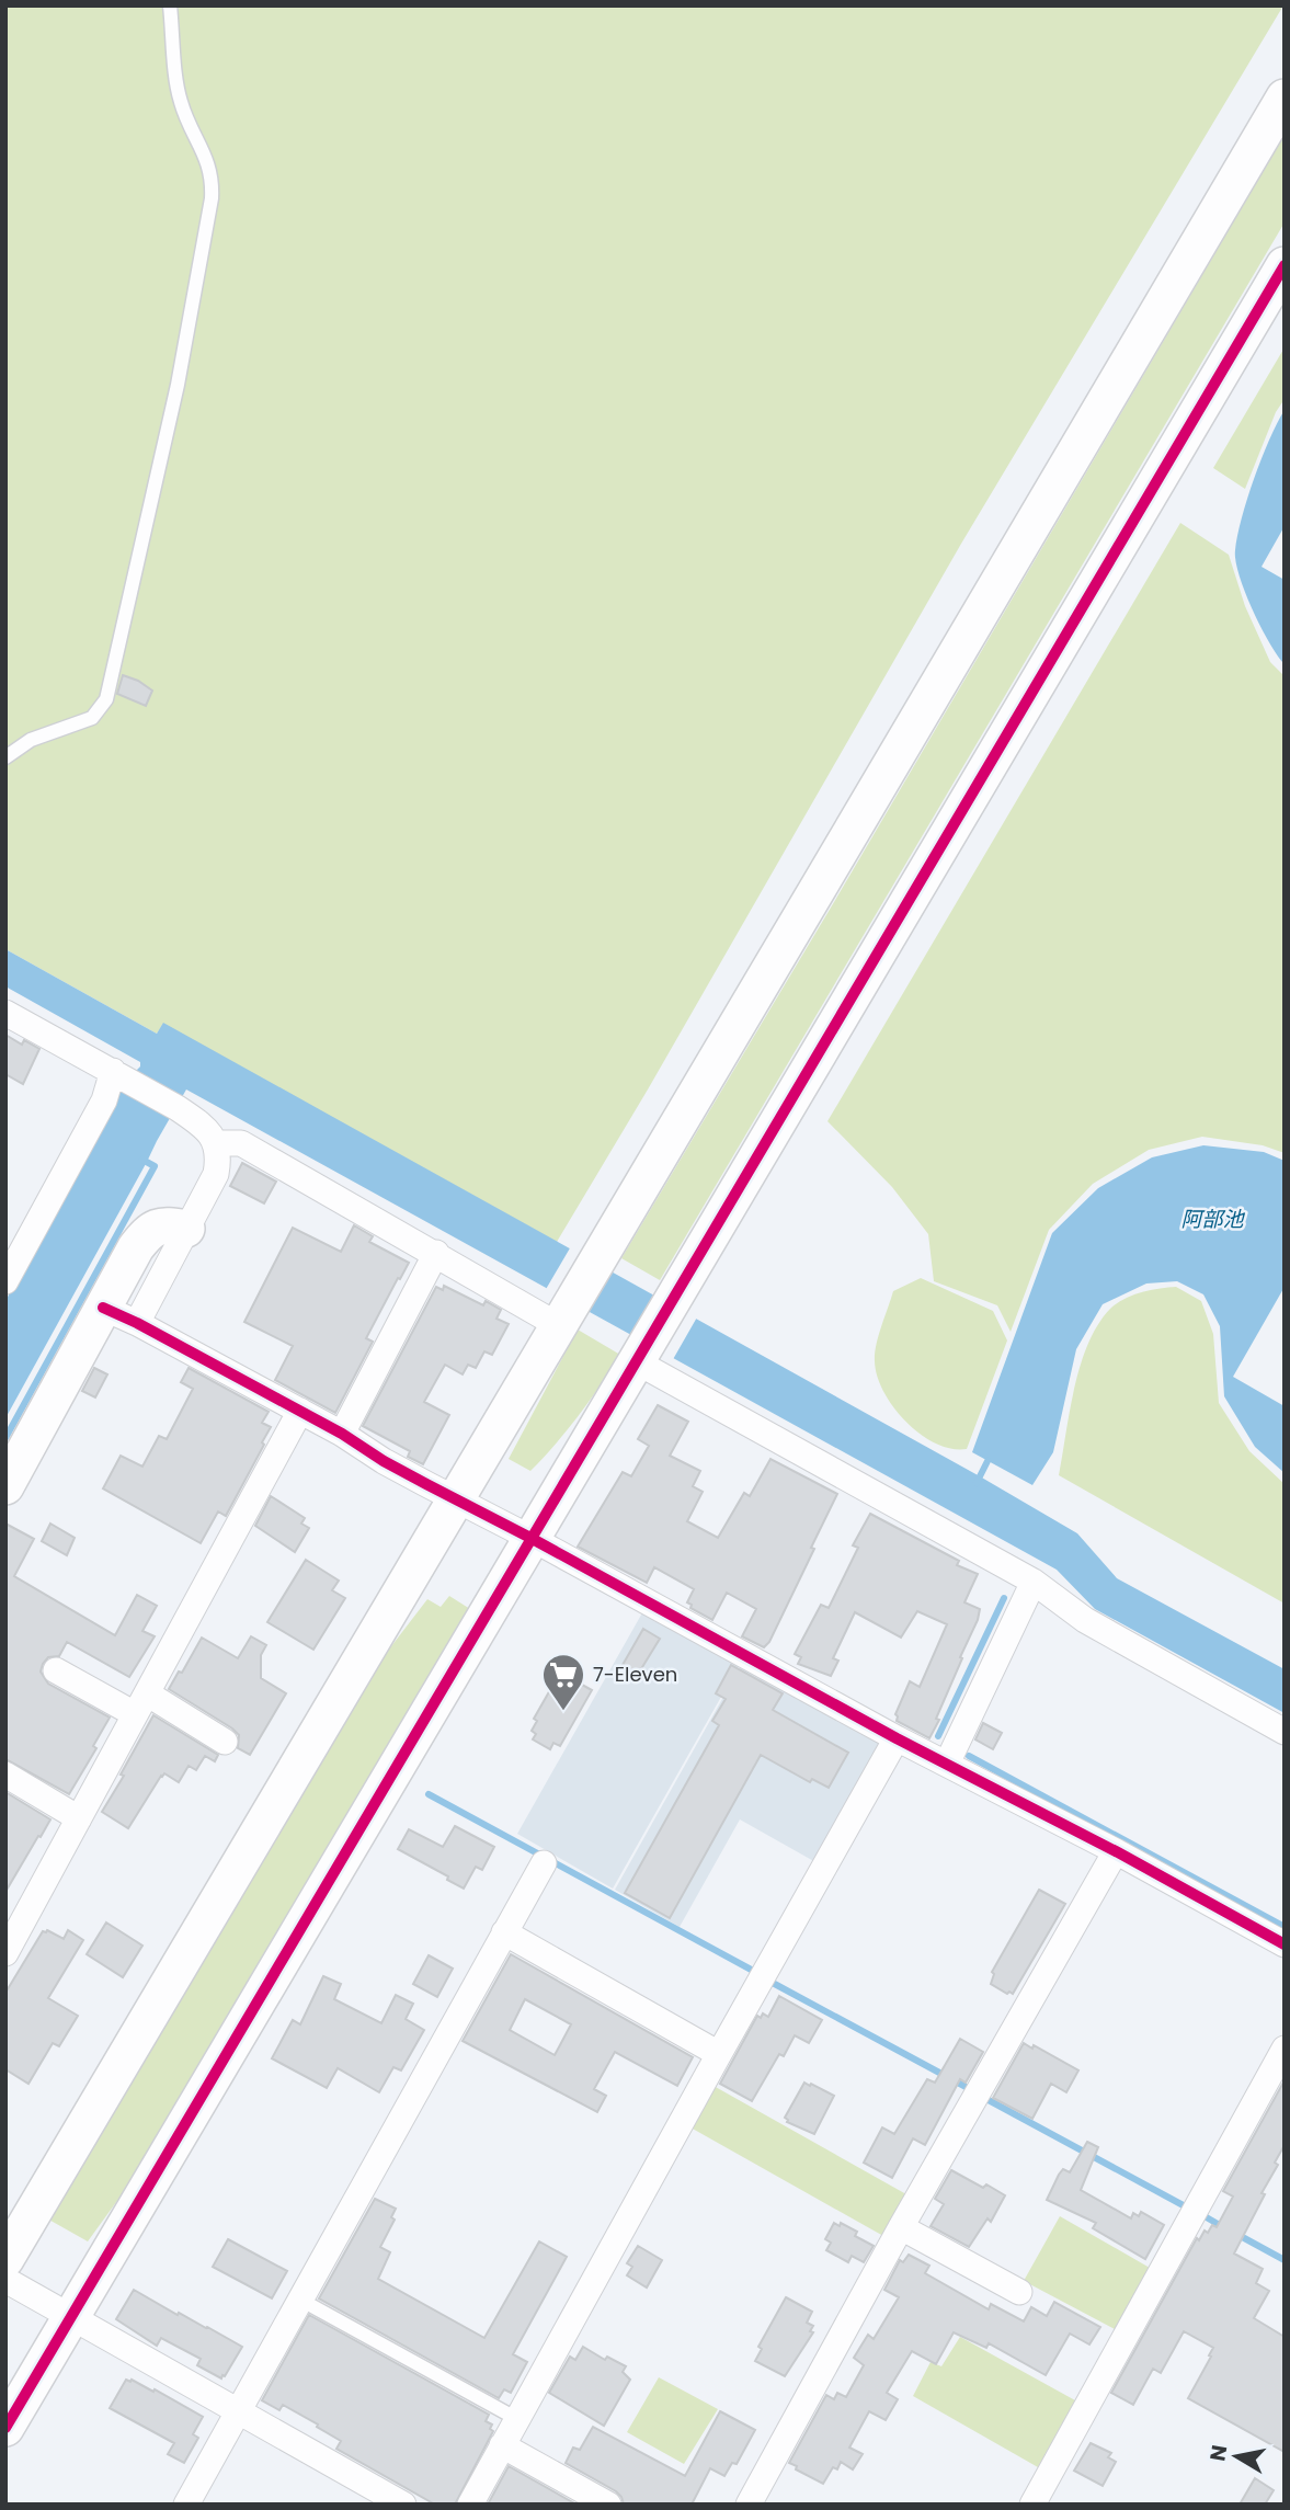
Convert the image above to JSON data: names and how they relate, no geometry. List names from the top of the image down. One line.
{"water":["阿部池"],"places":{"supermarket":["7-Eleven"]},"north":"left"}
